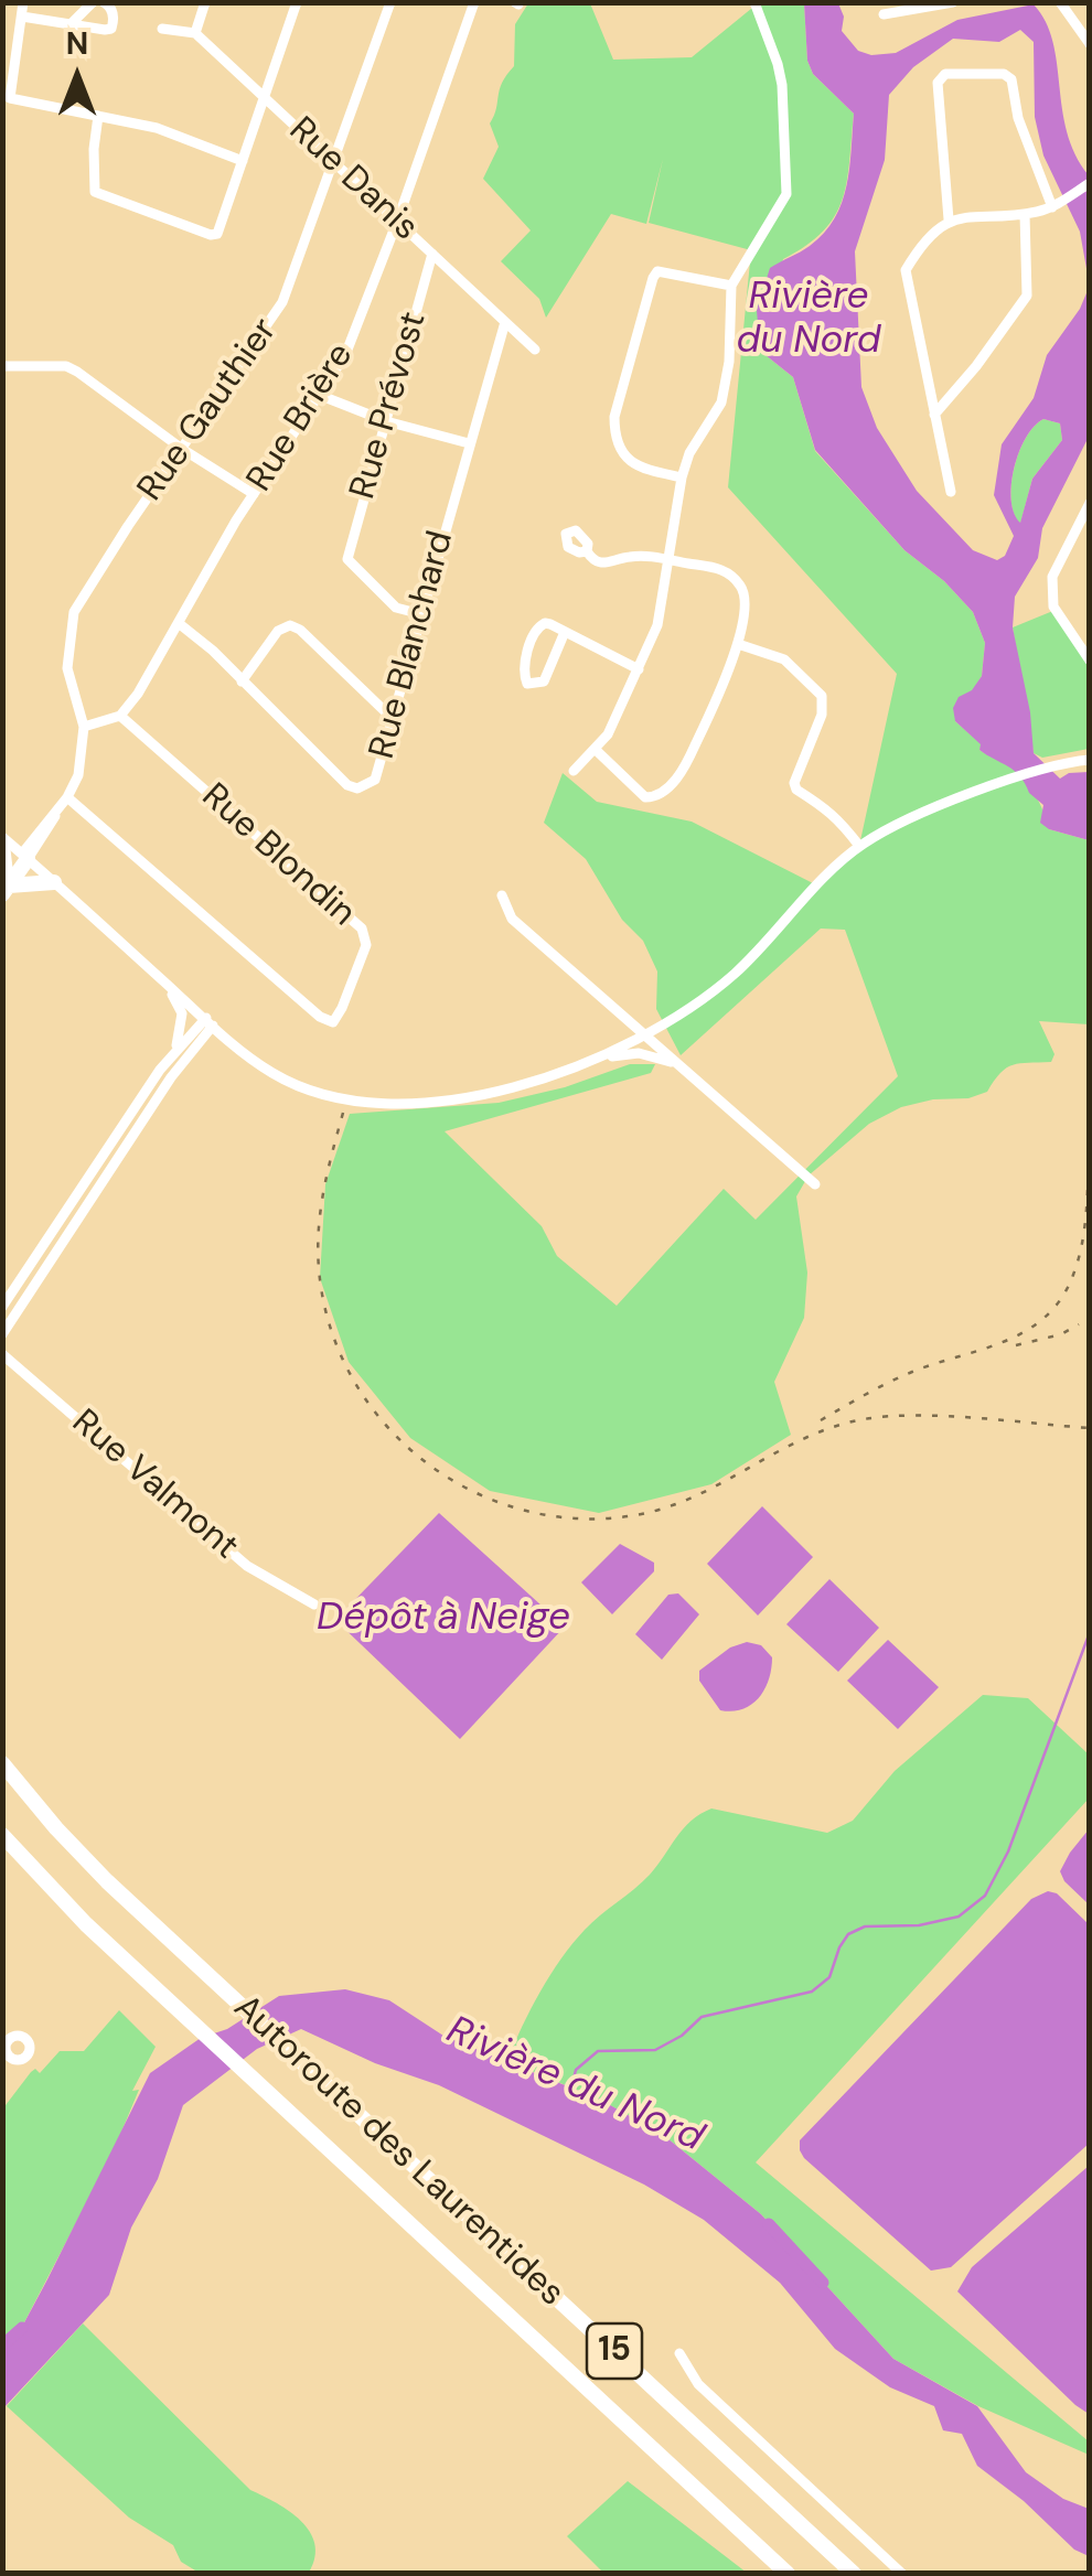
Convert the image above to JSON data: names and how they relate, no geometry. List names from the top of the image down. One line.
{"streets":{"highway":["Autoroute des Laurentides","15"],"street":["Rue Danis","Rue Prévost","Rue Gauthier","Rue Brière","Rue Blanchard","Rue Blondin","Rue Valmont"]},"crossings":[["Rue Danis","Rue Prévost"],["Rue Danis","Rue Gauthier"],["Rue Danis","Rue Brière"],["Rue Danis","Rue Blanchard"],["Rue Prévost","Rue Blanchard"],["Rue Gauthier","Rue Blondin"],["Rue Brière","Rue Blanchard"],["Rue Brière","Rue Blondin"]],"water":["Rivière du Nord","Dépôt à Neige"],"north":"top"}
